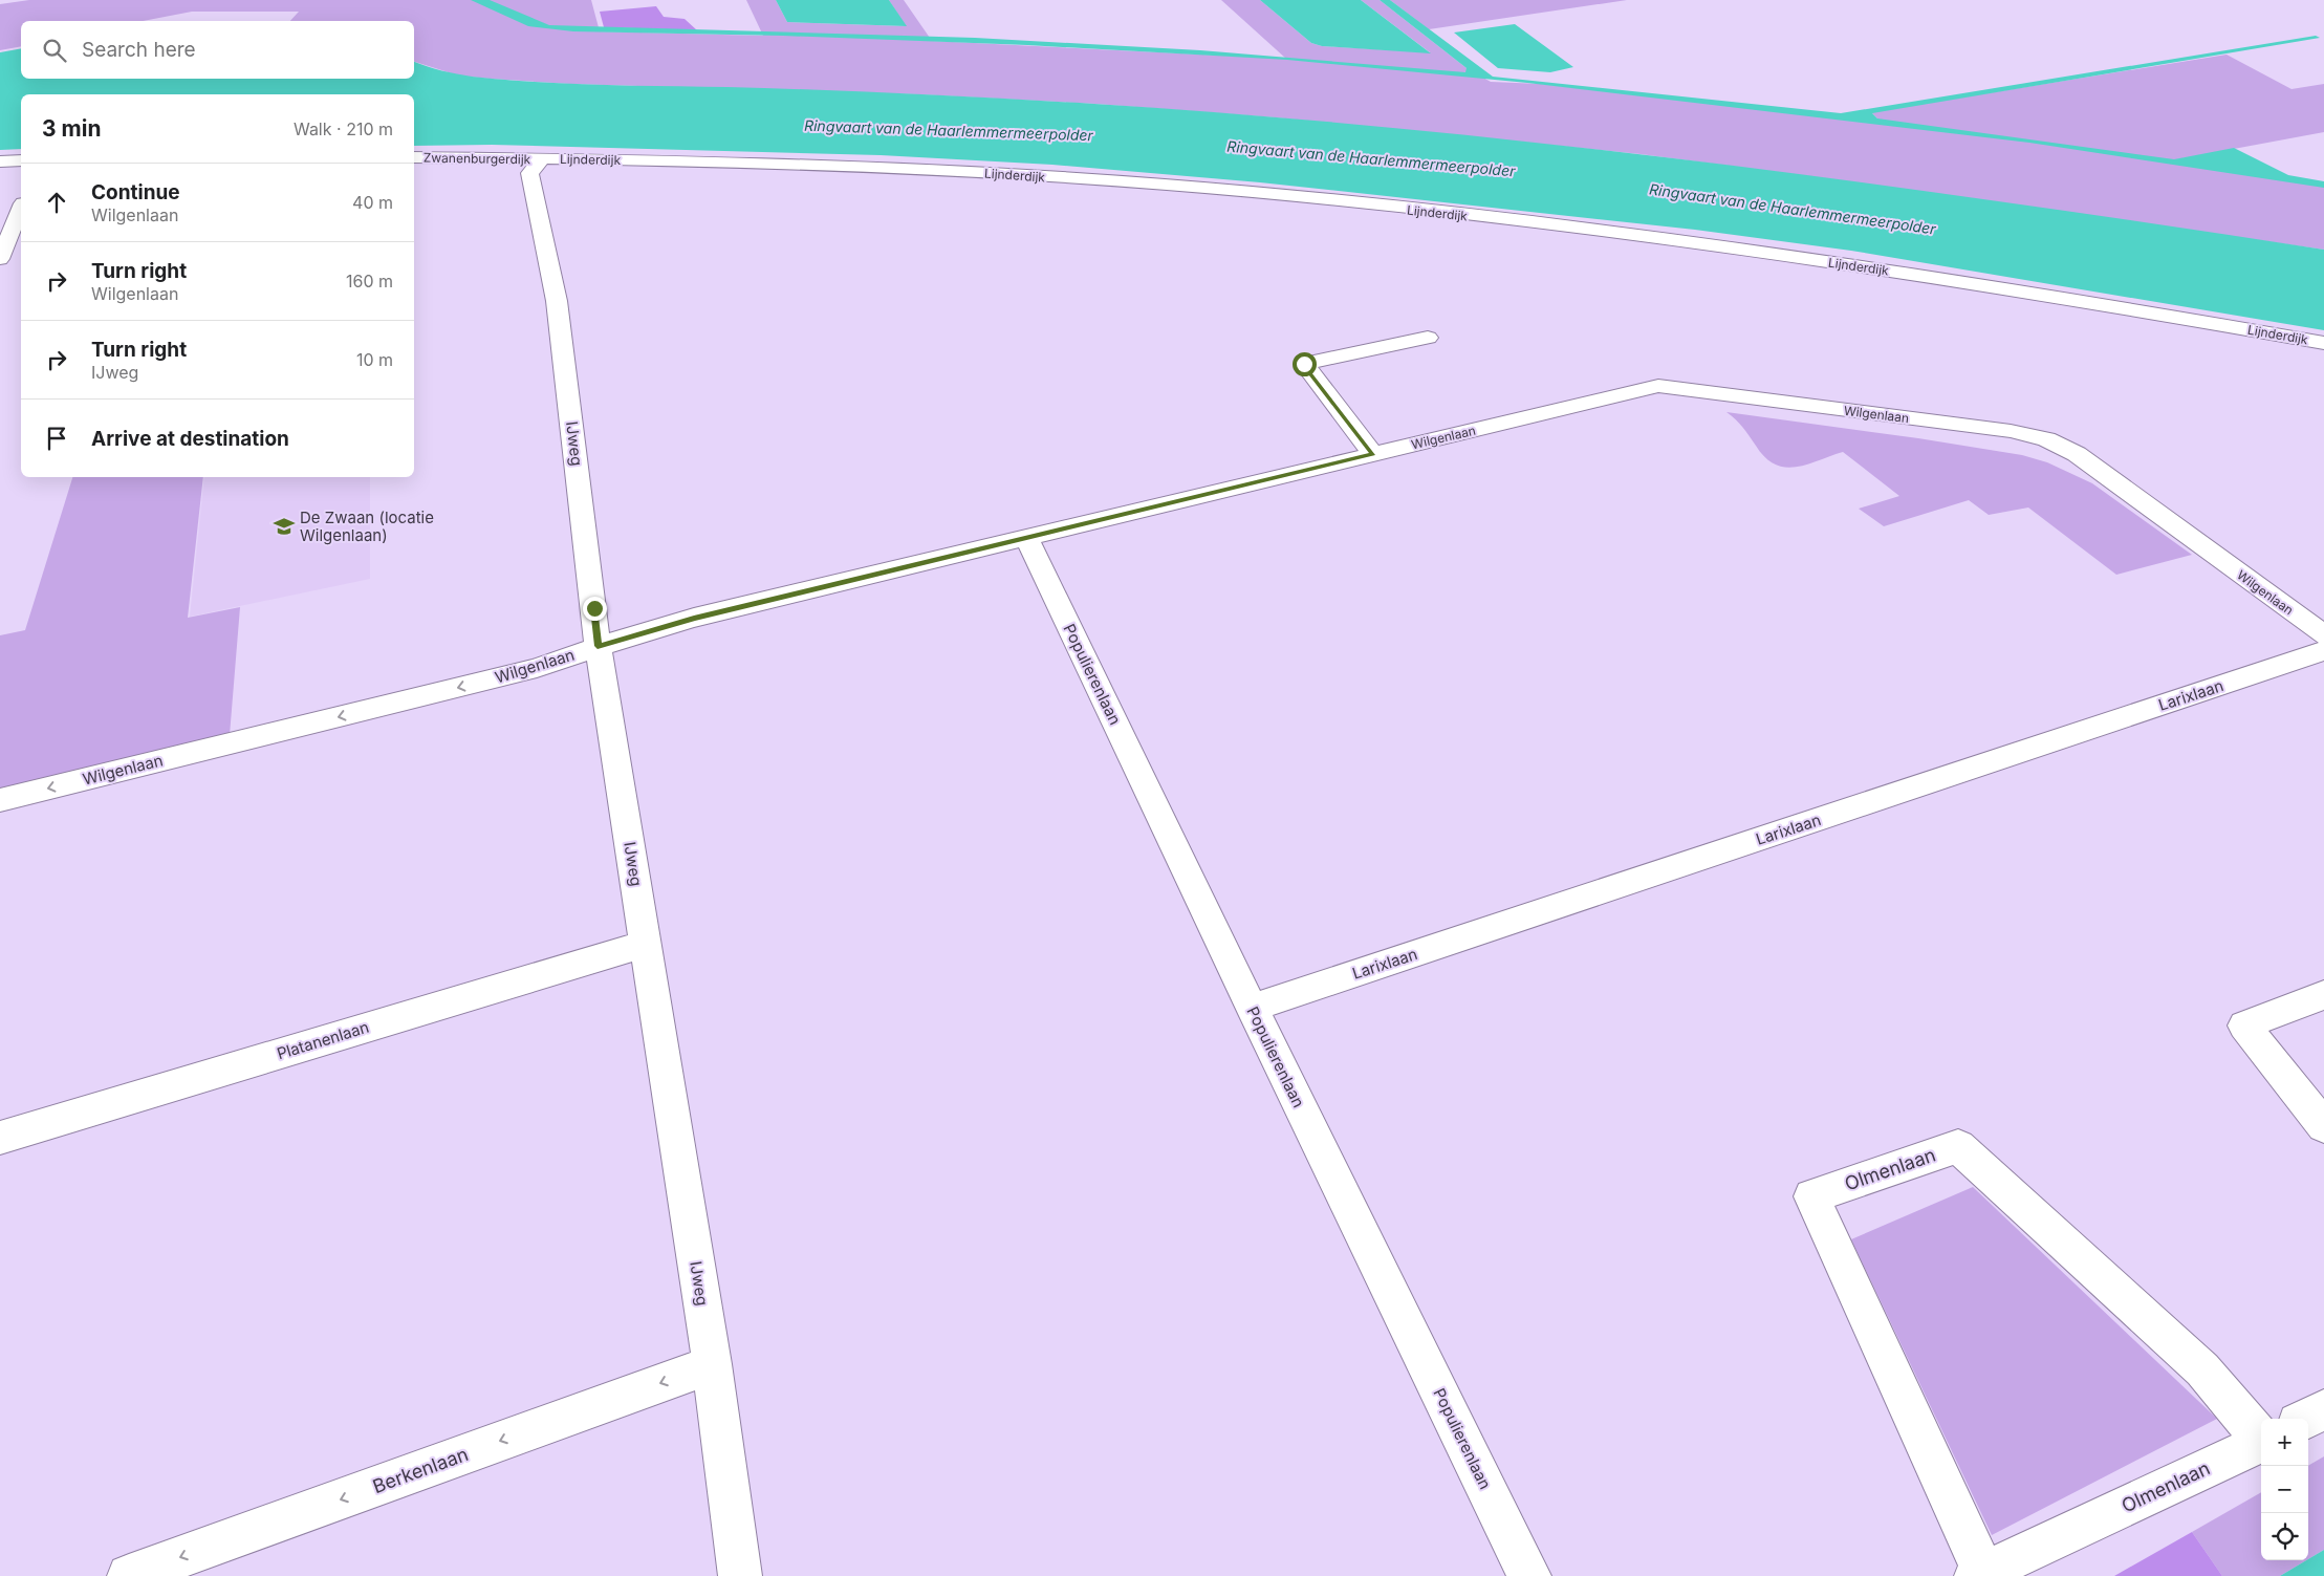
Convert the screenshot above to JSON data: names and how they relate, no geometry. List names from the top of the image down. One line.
{"streets":{"street":["Zwanenburgerdijk","Lijnderdijk","Wilgenlaan","IJweg","Populierenlaan","Larixlaan","Platanenlaan","Olmenlaan","Berkenlaan"]},"crossings":[["Zwanenburgerdijk","Lijnderdijk"],["Zwanenburgerdijk","IJweg"],["Lijnderdijk","IJweg"],["Wilgenlaan","IJweg"],["Wilgenlaan","Populierenlaan"],["IJweg","Platanenlaan"],["IJweg","Berkenlaan"],["Populierenlaan","Larixlaan"]],"one_way":["Berkenlaan"],"water":["Ringvaart van de Haarlemmermeerpolder"],"places":{"school or university":["De Zwaan (locatie Wilgenlaan)"]},"page":{"search":"Search here","heading":["3 min","Walk · 210 m"],"list":[["Continue","Wilgenlaan","40 m"],["Turn right","Wilgenlaan","160 m"],["Turn right","IJweg","10 m"],"Arrive at destination"],"map_buttons":["+","−"]}}
